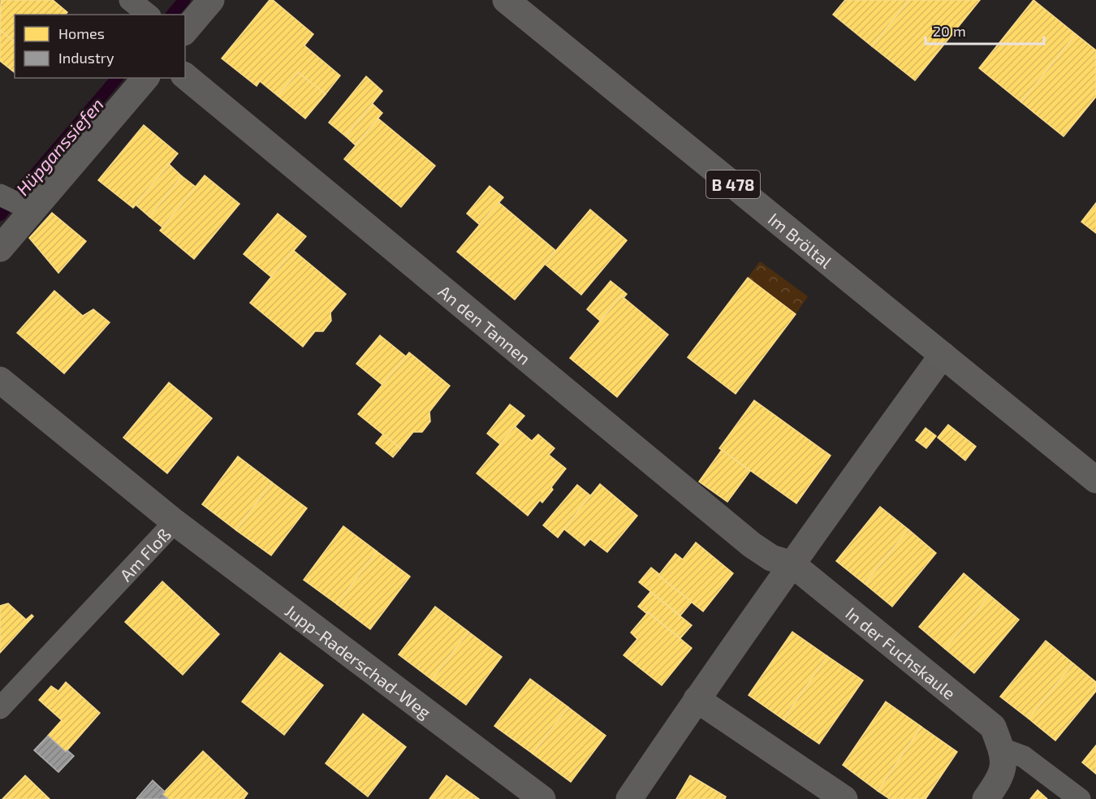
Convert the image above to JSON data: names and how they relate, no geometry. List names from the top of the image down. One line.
{"streets":{"main road":["B 478","Im Bröltal"],"street":["An den Tannen","Am Floß","In der Fuchskaule","Jupp-Raderschad-Weg"]},"crossings":[["An den Tannen","In der Fuchskaule"],["Am Floß","Jupp-Raderschad-Weg"]],"water":["Hüpganssiefen"],"legend":["Homes","Industry"],"scale_bar":"20 m"}
